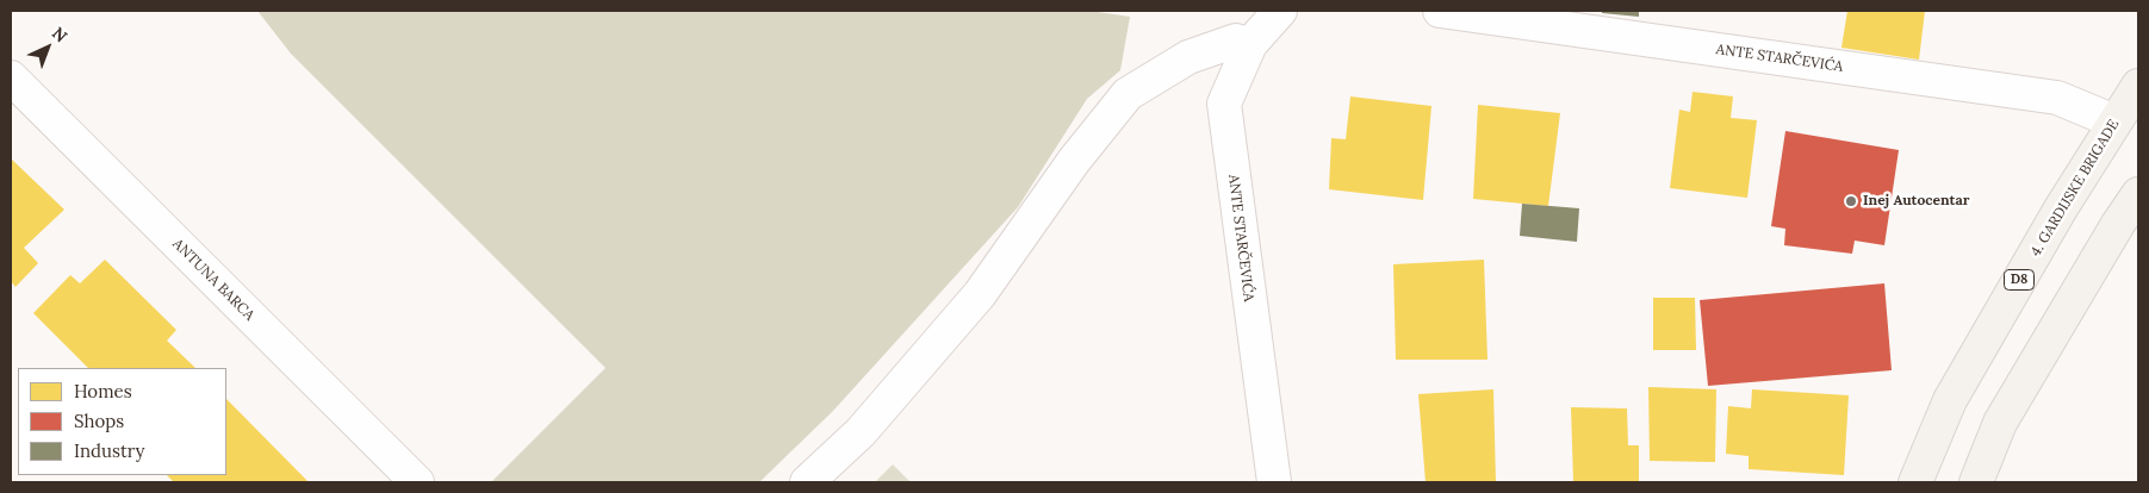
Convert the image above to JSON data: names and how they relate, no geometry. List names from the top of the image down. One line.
{"streets":{"main road":["4. GARDIJSKE BRIGADE","D8"],"street":["ANTE STARČEVIĆA","ANTUNA BARCA"]},"crossings":[["ANTE STARČEVIĆA","4. GARDIJSKE BRIGADE"]],"places":["Inej Autocentar"],"legend":["Homes","Shops","Industry"],"north":"top right"}
